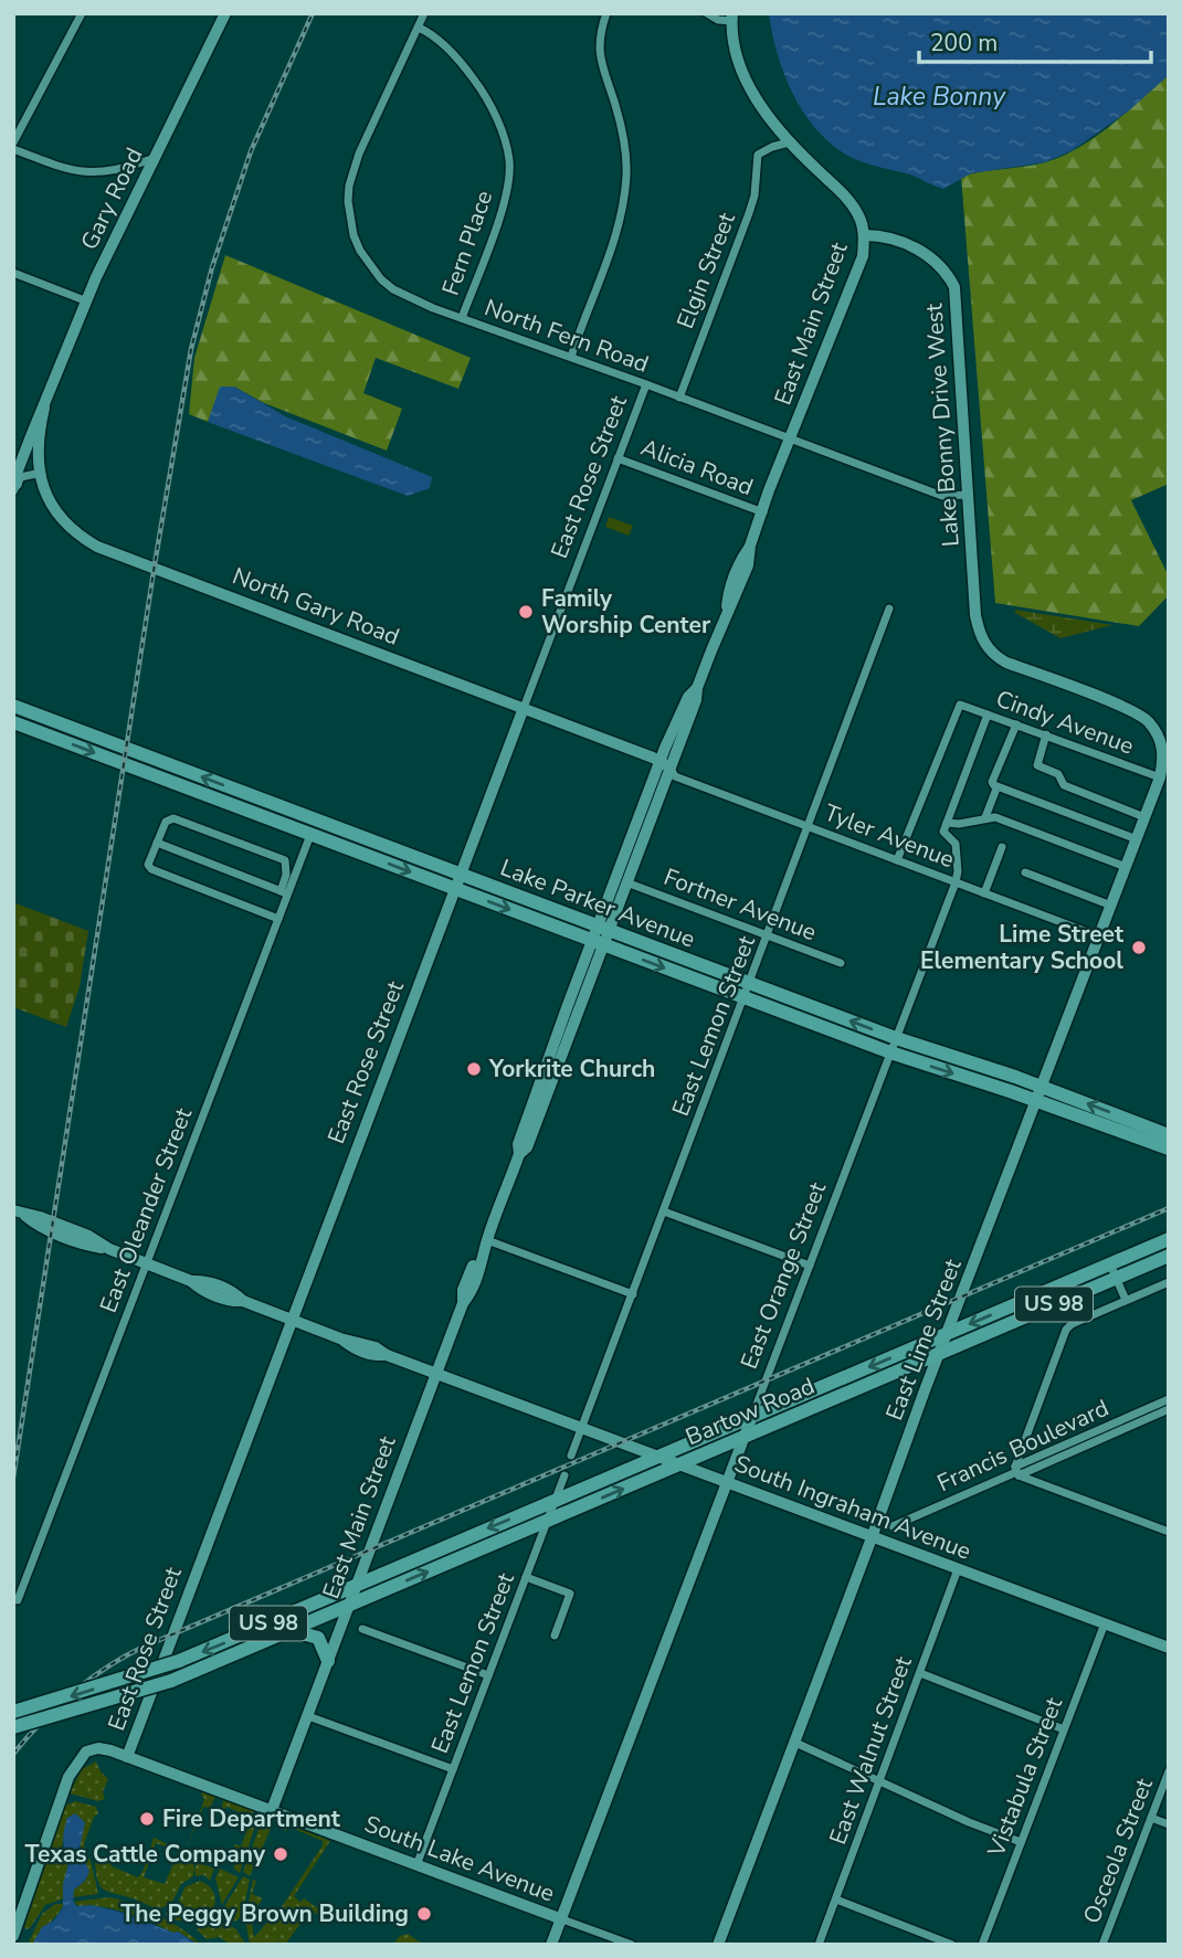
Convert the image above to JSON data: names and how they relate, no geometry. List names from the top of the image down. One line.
{"streets":{"main road":["Lake Parker Avenue","US 98","Bartow Road"],"street":["Gary Road","Fern Place","Elgin Street","East Main Street","North Fern Road","Lake Bonny Drive West","Alicia Road","East Rose Street","North Gary Road","Cindy Avenue","Tyler Avenue","Fortner Avenue","East Lemon Street","East Oleander Street","East Orange Street","East Lime Street","Francis Boulevard","South Ingraham Avenue","East Walnut Street","Vistabula Street","Osceola Street","South Lake Avenue"]},"crossings":[["Gary Road","North Gary Road"],["Fern Place","North Fern Road"],["Elgin Street","East Main Street"],["Elgin Street","North Fern Road"],["East Main Street","North Fern Road"],["East Main Street","Lake Bonny Drive West"],["East Main Street","Alicia Road"],["East Main Street","North Gary Road"],["East Main Street","Tyler Avenue"],["East Main Street","Lake Parker Avenue"],["East Main Street","Fortner Avenue"],["East Main Street","US 98"],["East Main Street","Bartow Road"],["East Main Street","South Ingraham Avenue"],["East Main Street","South Lake Avenue"],["North Fern Road","Lake Bonny Drive West"],["North Fern Road","East Rose Street"],["Lake Bonny Drive West","East Lime Street"],["Alicia Road","East Rose Street"],["East Rose Street","North Gary Road"],["East Rose Street","Lake Parker Avenue"],["East Rose Street","South Ingraham Avenue"],["North Gary Road","Tyler Avenue"],["Cindy Avenue","Tyler Avenue"],["Cindy Avenue","East Lime Street"],["Tyler Avenue","East Lemon Street"],["Tyler Avenue","East Orange Street"],["Tyler Avenue","East Lime Street"],["Lake Parker Avenue","East Lemon Street"],["Lake Parker Avenue","East Oleander Street"],["Lake Parker Avenue","East Orange Street"],["Lake Parker Avenue","East Lime Street"],["Fortner Avenue","East Lemon Street"],["East Lemon Street","Bartow Road"],["East Lemon Street","South Ingraham Avenue"],["East Lemon Street","South Lake Avenue"],["East Oleander Street","South Ingraham Avenue"],["East Orange Street","Bartow Road"],["East Orange Street","South Ingraham Avenue"],["East Orange Street","South Lake Avenue"],["US 98","Bartow Road"],["East Lime Street","Bartow Road"],["East Lime Street","South Ingraham Avenue"],["Bartow Road","South Ingraham Avenue"],["South Ingraham Avenue","East Walnut Street"],["South Ingraham Avenue","Vistabula Street"]],"water":["Lake Bonny"],"places":["Family Worship Center","Lime Street Elementary School","Yorkrite Church","Fire Department","Texas Cattle Company","The Peggy Brown Building"],"scale_bar":"200 m"}
